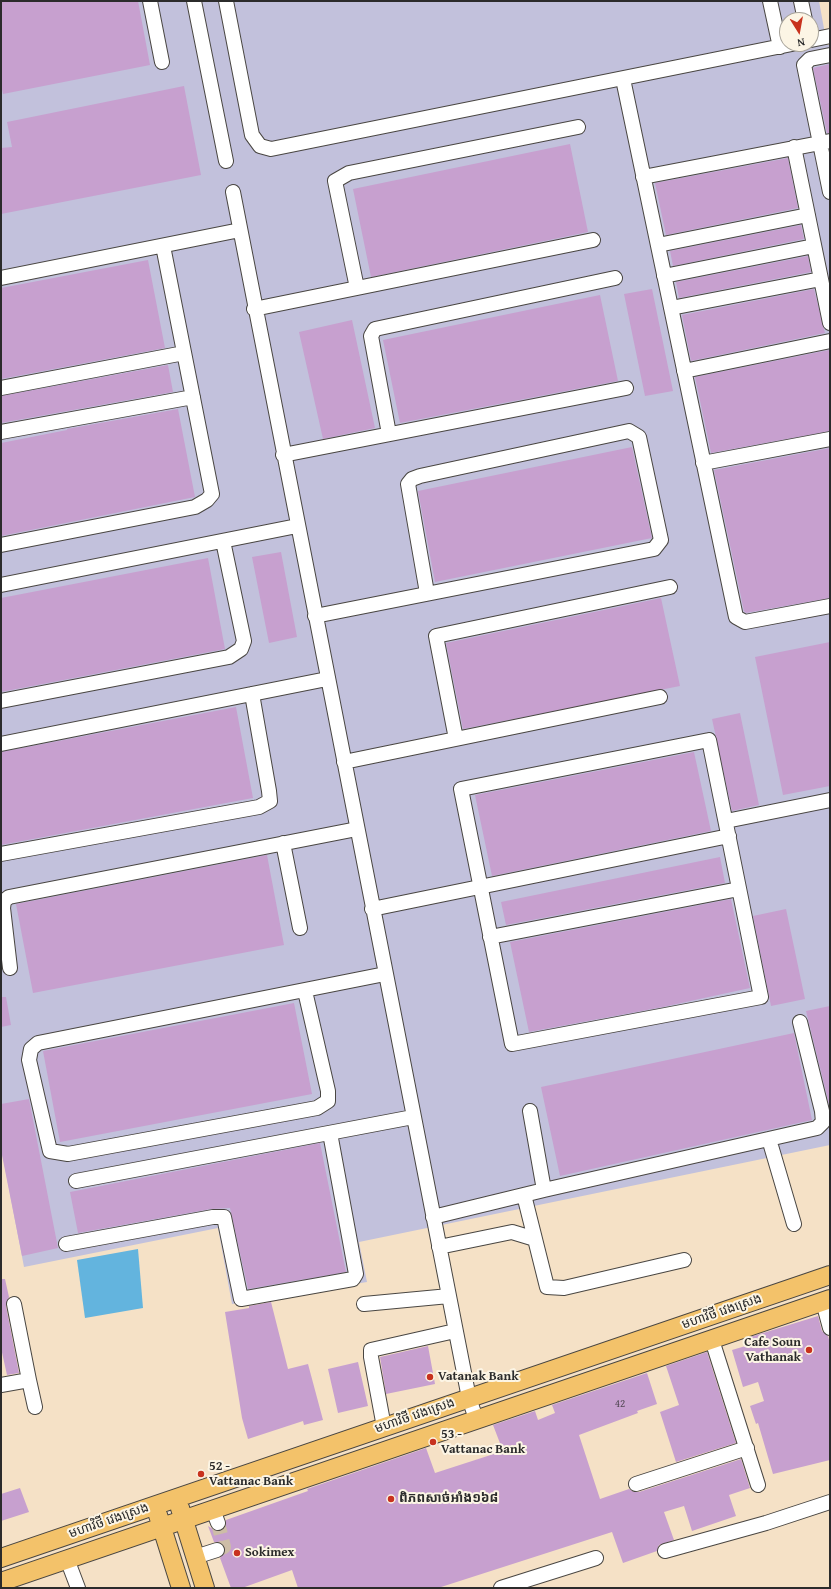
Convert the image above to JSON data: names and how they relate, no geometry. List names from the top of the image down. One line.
{"streets":{"main road":["មហាវិថី វេងស្រេង"]},"places":["Cafe Soun Vathanak","Vatanak Bank","53 - Vattanac Bank","52 - Vattanac Bank","ពិភពសាច់អាំង១៦៨","Sokimex"],"house_numbers":["42"],"north":"bottom"}
